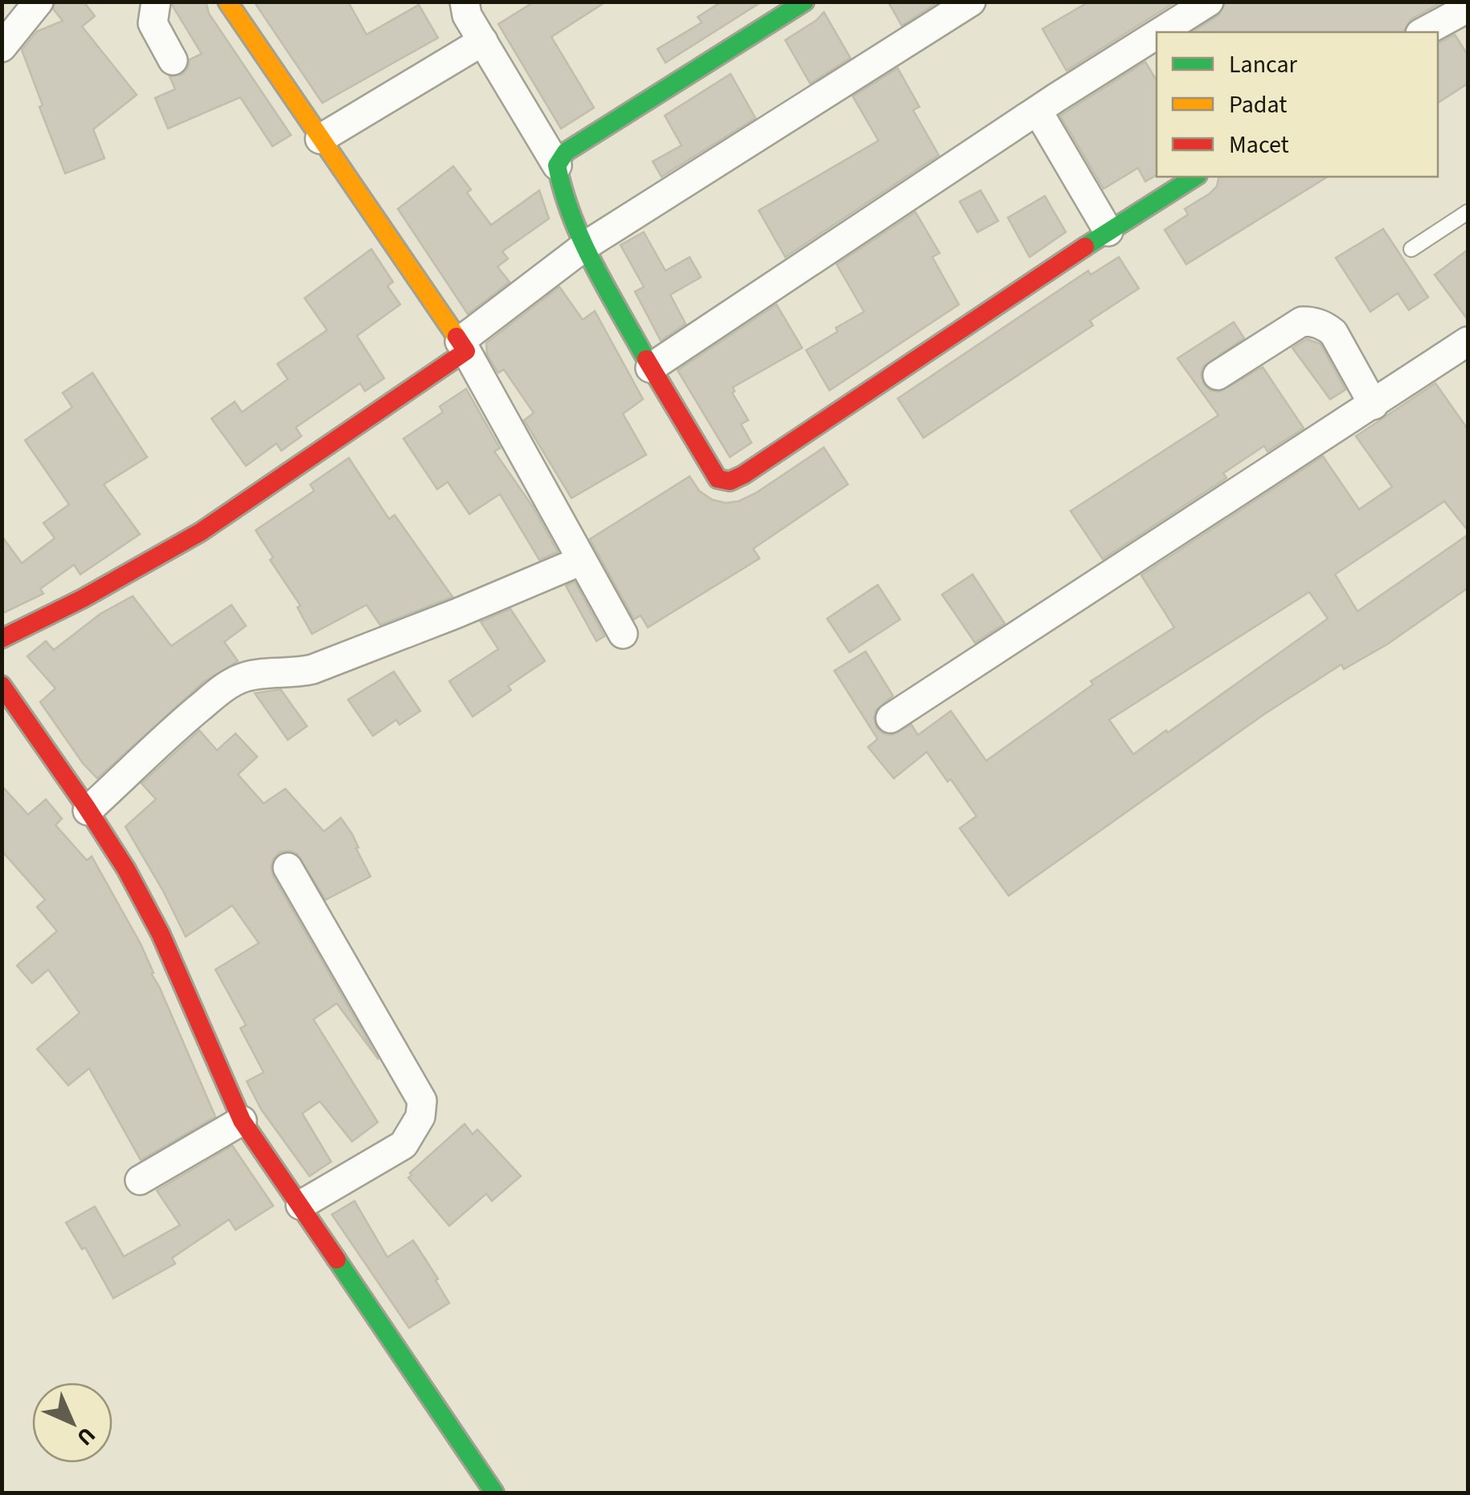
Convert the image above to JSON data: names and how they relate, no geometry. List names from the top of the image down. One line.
{"legend":["Lancar","Padat","Macet"],"north":"bottom right"}
